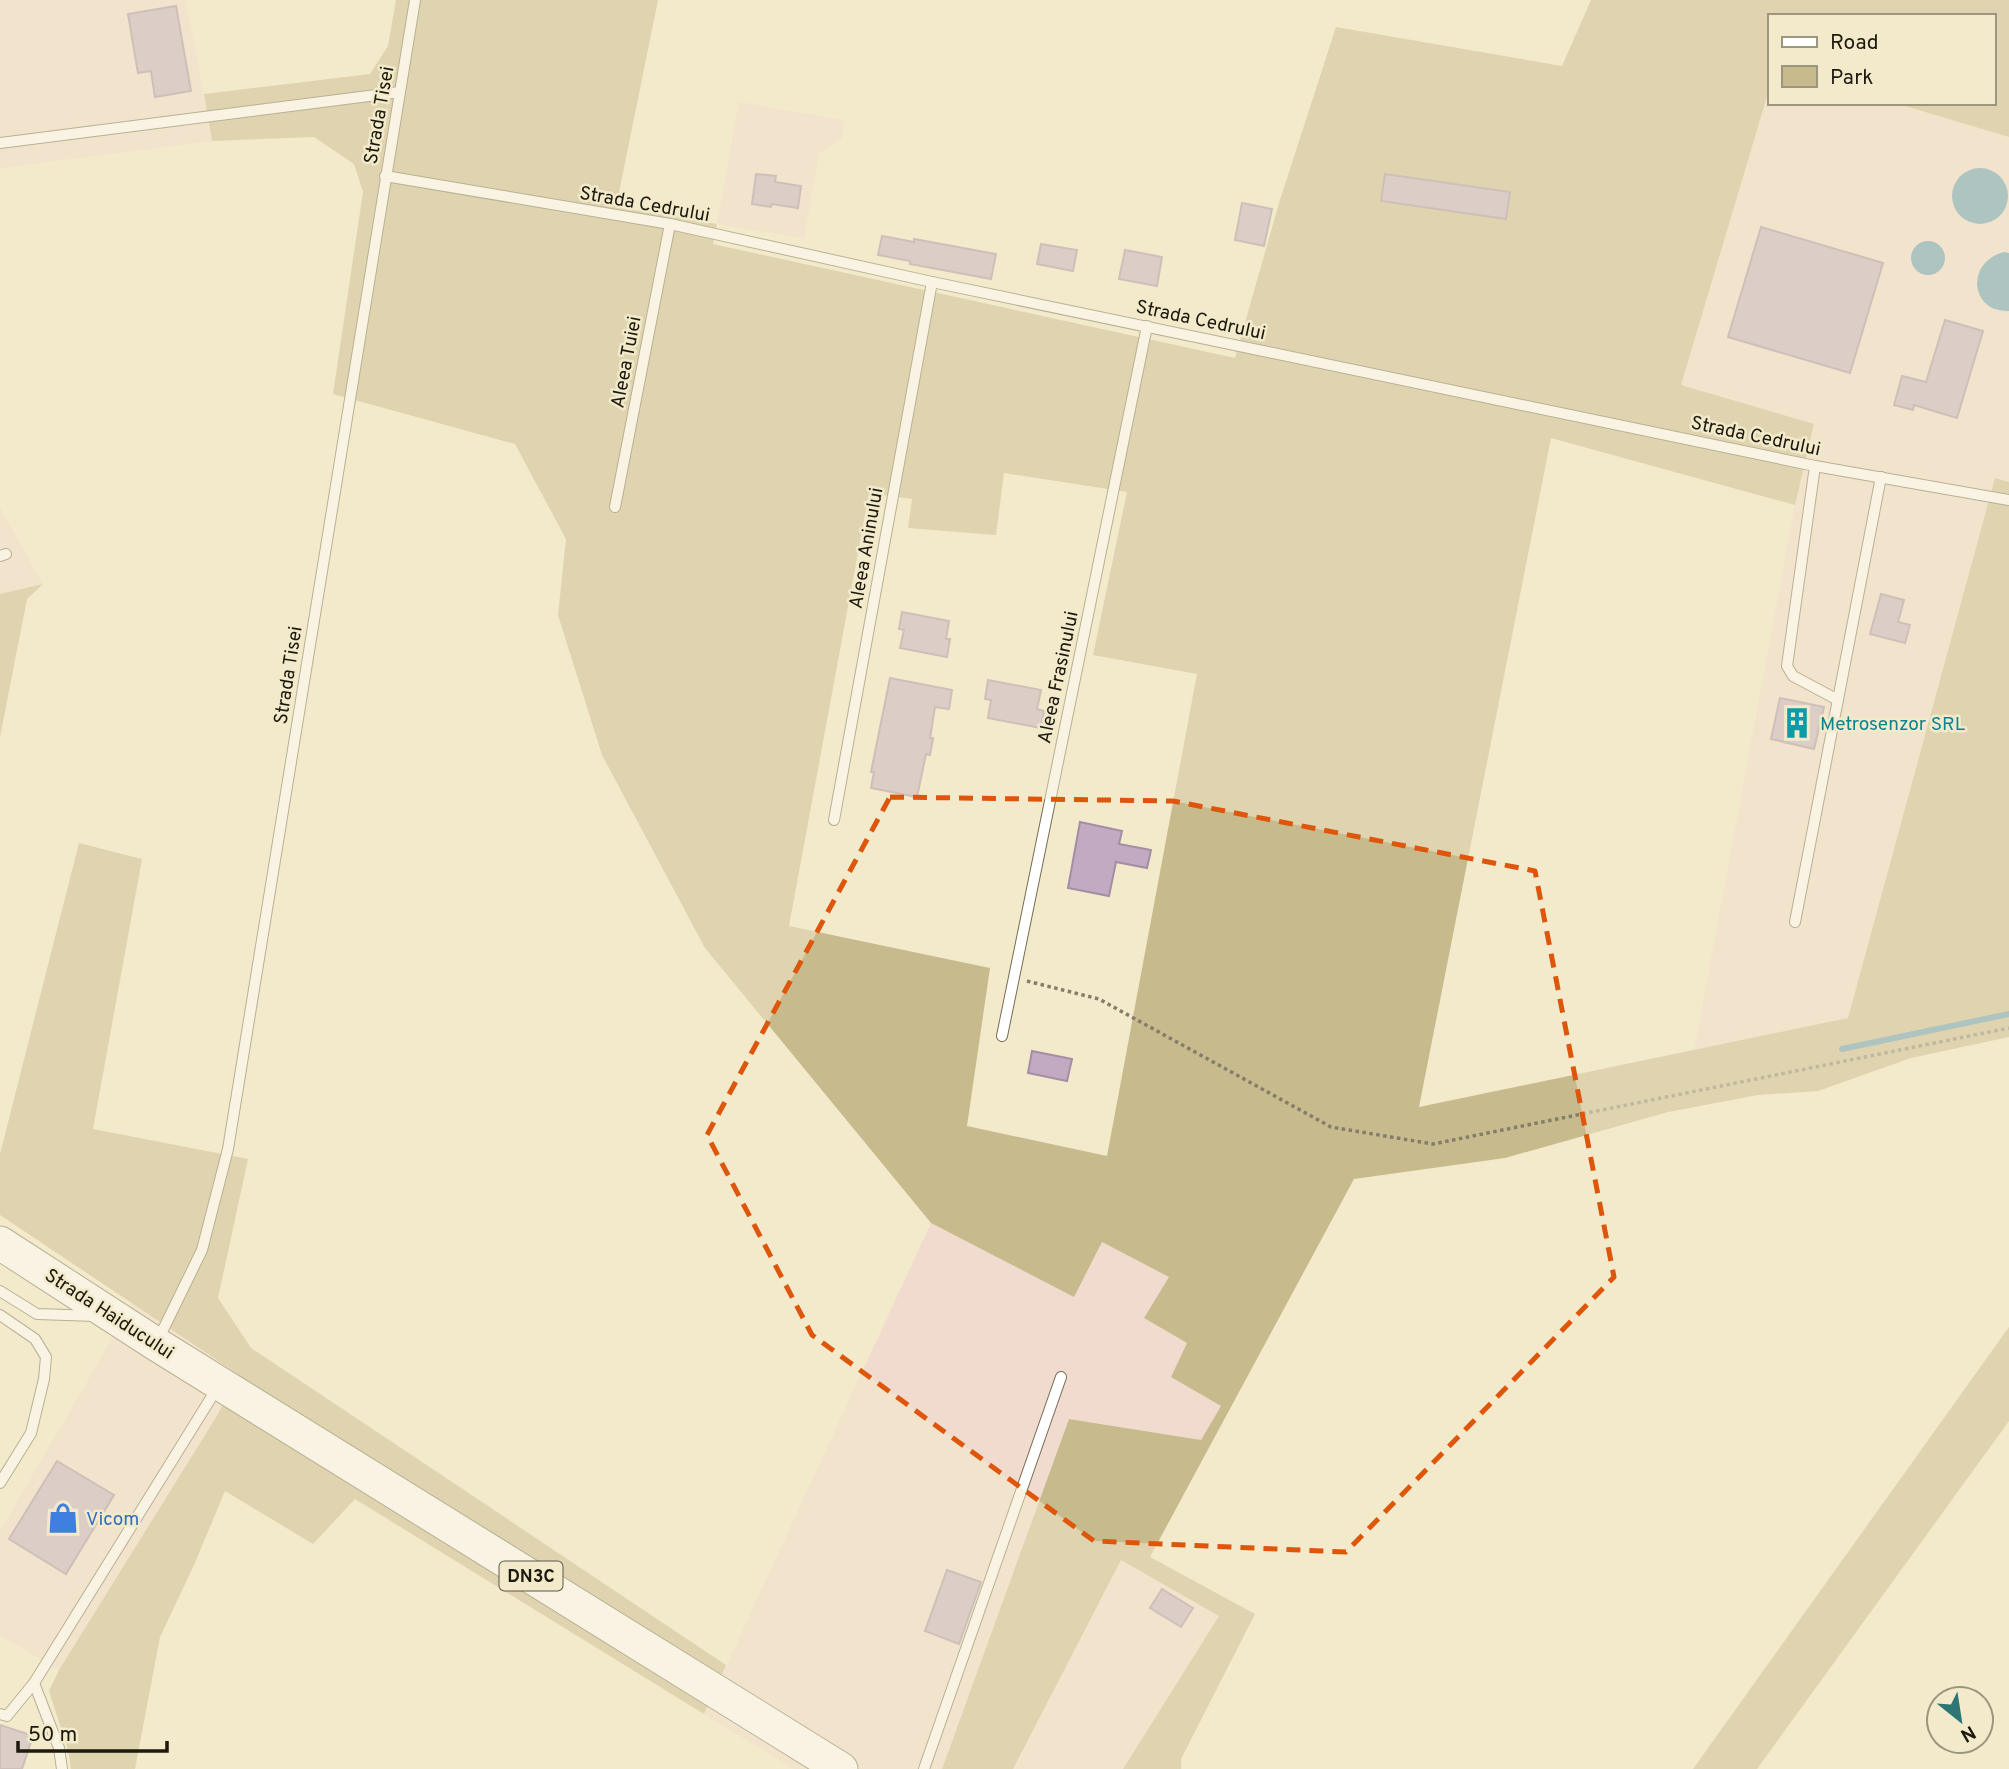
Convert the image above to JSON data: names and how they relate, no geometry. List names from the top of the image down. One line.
{"streets":{"main road":["Strada Haiducului","DN3C"],"lane":["Strada Tisei","Strada Cedrului","Aleea Tuiei","Aleea Aninului","Aleea Frasinului"]},"crossings":[["Strada Tisei","Strada Cedrului"],["Strada Tisei","Strada Haiducului"],["Strada Cedrului","Aleea Tuiei"],["Strada Cedrului","Aleea Aninului"],["Strada Cedrului","Aleea Frasinului"],["Strada Haiducului","DN3C"]],"places":{"building":["Metrosenzor SRL"],"shop":["Vicom"]},"legend":["Road","Park"],"scale_bar":"50 m","north":"bottom right"}
